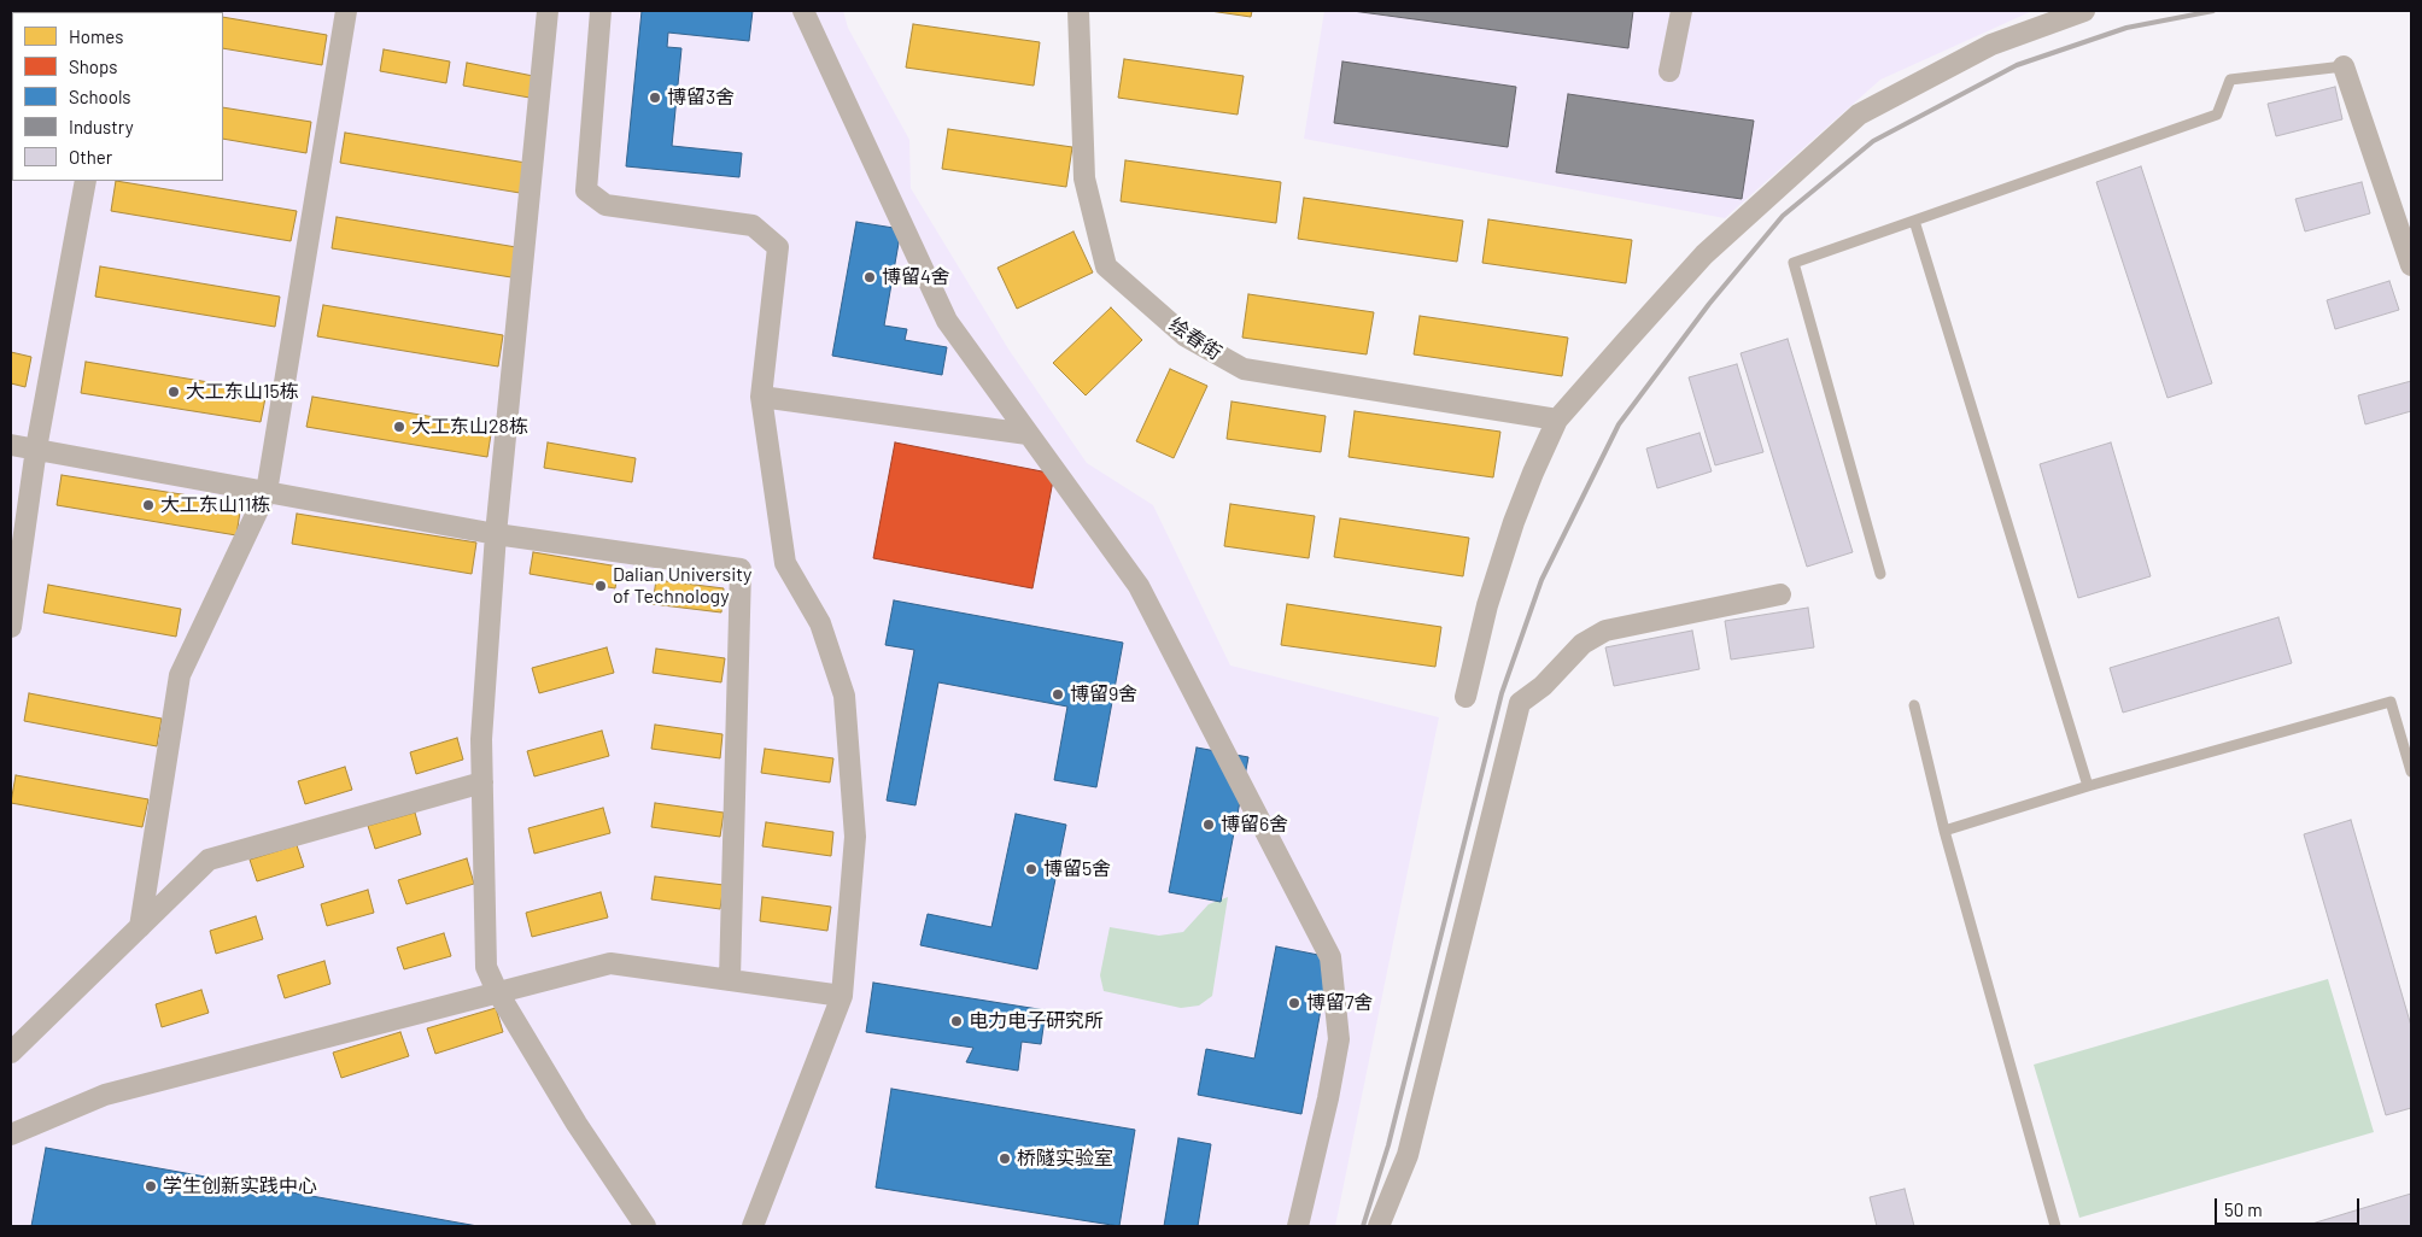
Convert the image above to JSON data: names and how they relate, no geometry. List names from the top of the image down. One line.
{"streets":{"street":["绘春街"]},"places":["博留3舍","博留4舍","大工东山15栋","大工东山28栋","大工东山11栋","Dalian University of Technology","博留9舍","博留6舍","博留5舍","博留7舍","电力电子研究所","桥隧实验室","学生创新实践中心"],"legend":["Homes","Shops","Schools","Industry","Other"],"scale_bar":"50 m"}
